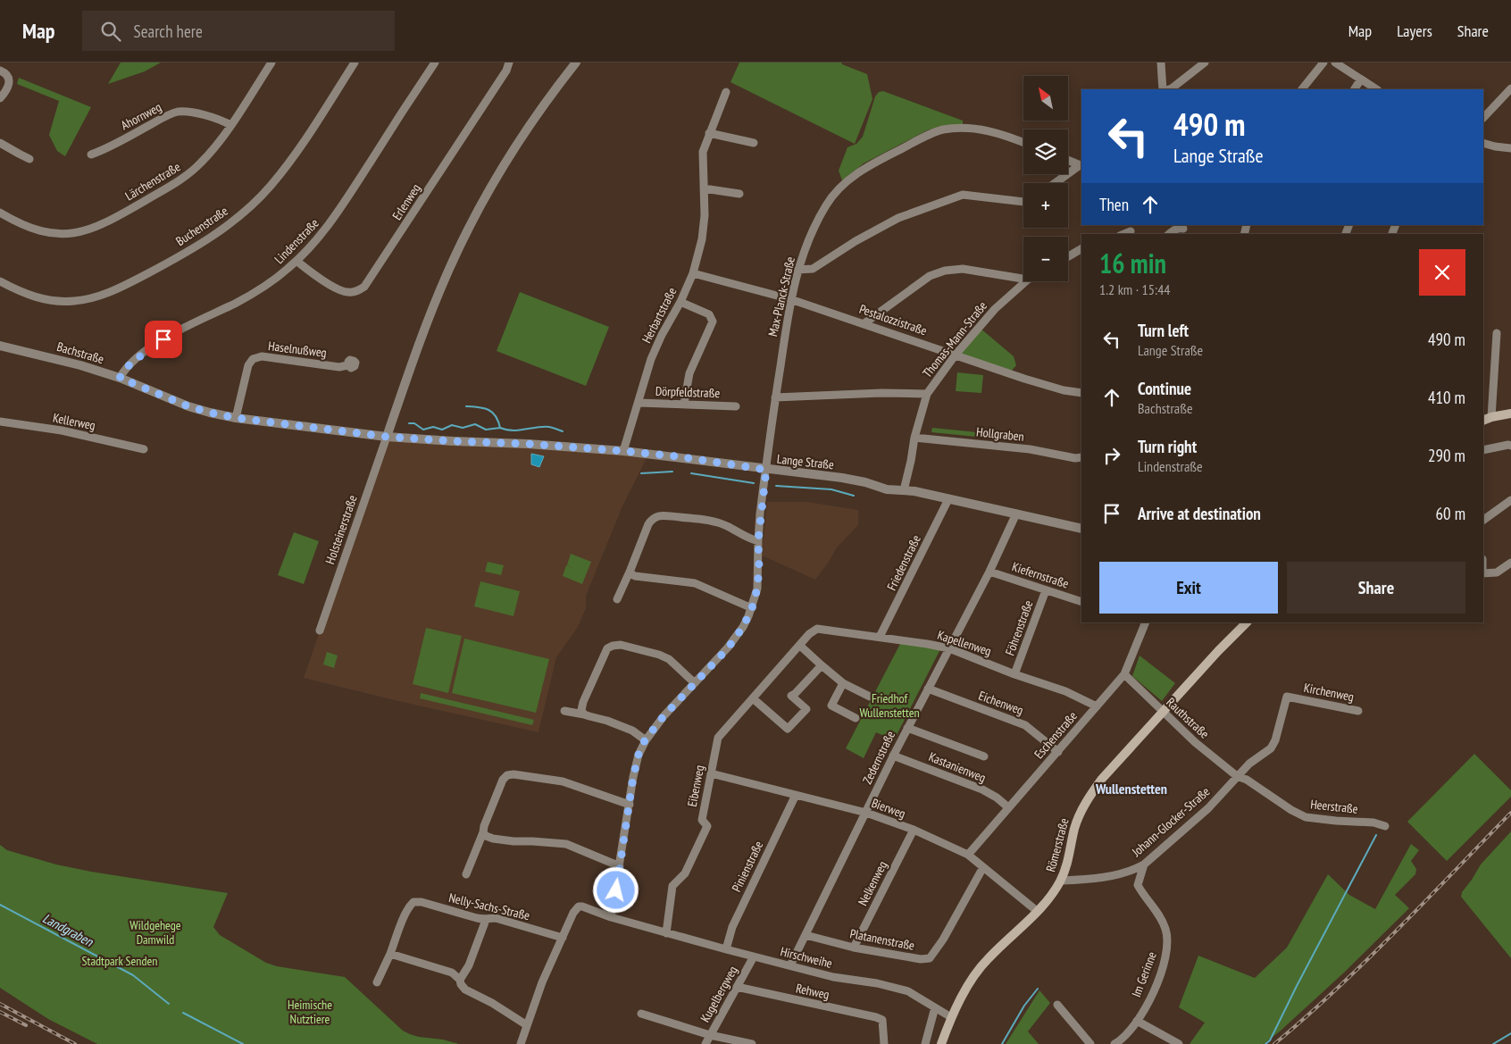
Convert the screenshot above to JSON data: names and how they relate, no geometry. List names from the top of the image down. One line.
{"streets":{"main road":["Römerstraße"],"street":["Ahornweg","Lärchenstraße","Erlenweg","Buchenstraße","Lindenstraße","Max-Planck-Straße","Herbartstraße","Pestalozzistraße","Thomas-Mann-Straße","Haselnußweg","Bachstraße","Dörpfeldstraße","Kellerweg","Hollgraben","Lange Straße","Holsteinerstraße","Friedenstraße","Kiefernstraße","Föhrenstraße","Kapellenweg","Kirchenweg","Eichenweg","Rauthstraße","Eschenstraße","Zedernstraße","Kastanienweg","Eibenweg","Heerstraße","Bierweg","Johann-Glocker-Straße","Pinienstraße","Nelkenweg","Nelly-Sachs-Straße","Platanenstraße","Hirschweihe","Im Gerinne","Rehweg","Kugelbergweg"]},"crossings":[["Ahornweg","Lärchenstraße"],["Erlenweg","Lindenstraße"],["Lindenstraße","Bachstraße"],["Max-Planck-Straße","Pestalozzistraße"],["Max-Planck-Straße","Lange Straße"],["Max-Planck-Straße","Hirschweihe"],["Herbartstraße","Pestalozzistraße"],["Herbartstraße","Dörpfeldstraße"],["Herbartstraße","Lange Straße"],["Pestalozzistraße","Thomas-Mann-Straße"],["Thomas-Mann-Straße","Hollgraben"],["Thomas-Mann-Straße","Lange Straße"],["Haselnußweg","Bachstraße"],["Bachstraße","Lange Straße"],["Bachstraße","Holsteinerstraße"],["Lange Straße","Holsteinerstraße"],["Lange Straße","Friedenstraße"],["Lange Straße","Zedernstraße"],["Friedenstraße","Kapellenweg"],["Kiefernstraße","Föhrenstraße"],["Kiefernstraße","Zedernstraße"],["Föhrenstraße","Kapellenweg"],["Kapellenweg","Eschenstraße"],["Kapellenweg","Zedernstraße"],["Kapellenweg","Eibenweg"],["Kirchenweg","Rauthstraße"],["Kirchenweg","Heerstraße"],["Kirchenweg","Johann-Glocker-Straße"],["Eichenweg","Eschenstraße"],["Eichenweg","Zedernstraße"],["Rauthstraße","Eschenstraße"],["Rauthstraße","Heerstraße"],["Rauthstraße","Johann-Glocker-Straße"],["Rauthstraße","Römerstraße"],["Eschenstraße","Kastanienweg"],["Eschenstraße","Bierweg"],["Zedernstraße","Kastanienweg"],["Zedernstraße","Bierweg"],["Zedernstraße","Platanenstraße"],["Zedernstraße","Hirschweihe"],["Eibenweg","Bierweg"],["Eibenweg","Hirschweihe"],["Heerstraße","Johann-Glocker-Straße"],["Bierweg","Römerstraße"],["Bierweg","Pinienstraße"],["Bierweg","Nelkenweg"],["Bierweg","Platanenstraße"],["Johann-Glocker-Straße","Römerstraße"],["Johann-Glocker-Straße","Im Gerinne"],["Römerstraße","Hirschweihe"],["Pinienstraße","Hirschweihe"],["Nelkenweg","Platanenstraße"],["Hirschweihe","Kugelbergweg"],["Rehweg","Kugelbergweg"]],"districts":["Wullenstetten"],"water":["Landgraben"],"parks":["Friedhof Wullenstetten","Wildgehege Damwild","Stadtpark Senden","Heimische Nutztiere"],"north":"top left","page":{"header":"Map","search":"Search here","nav":["Map","Layers","Share"],"map_buttons":["+","−"],"turn":["490 m","Lange Straße"],"then":"Then","heading":["16 min","1.2 km · 15:44"],"list":[{"name":"Turn left","note":"Lange Straße","value":"490 m"},{"name":"Continue","note":"Bachstraße","value":"410 m"},{"name":"Turn right","note":"Lindenstraße","value":"290 m"},{"name":"Arrive at destination","value":"60 m"}],"buttons":["Exit","Share"]}}
